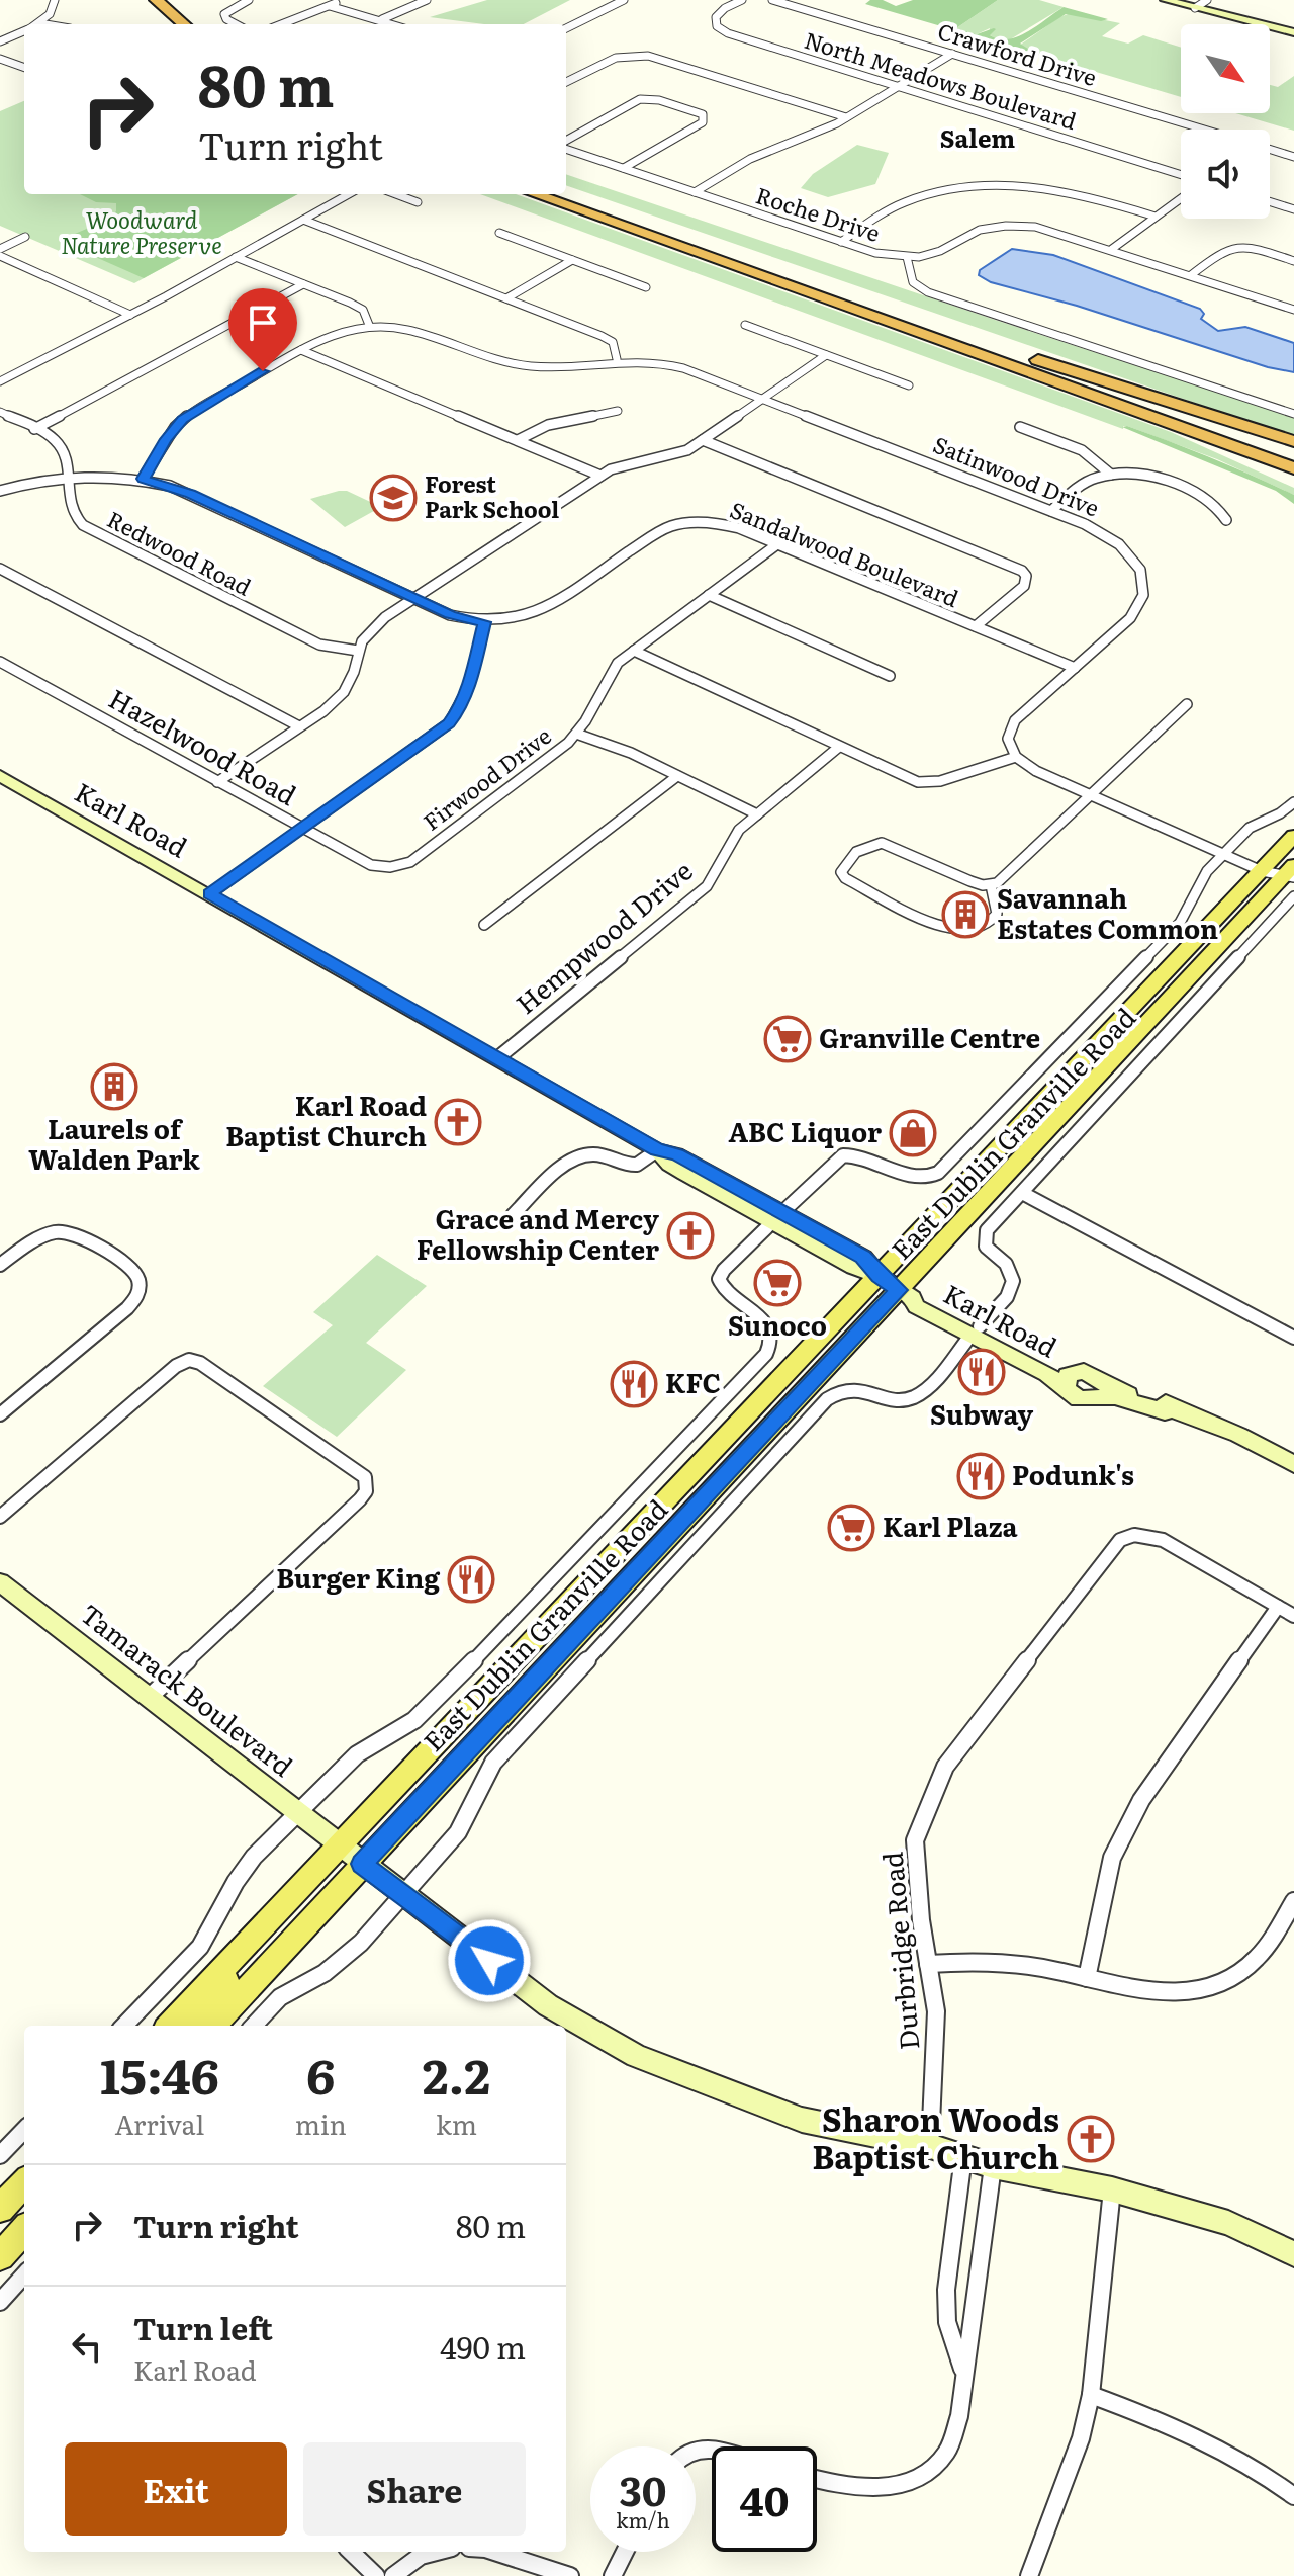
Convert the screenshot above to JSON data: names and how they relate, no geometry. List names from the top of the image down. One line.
{"streets":{"main road":["East Dublin Granville Road"],"street":["Crawford Drive","North Meadows Boulevard","Roche Drive","Satinwood Drive","Redwood Road","Sandalwood Boulevard","Hazelwood Road","Firwood Drive","Karl Road","Hempwood Drive","Tamarack Boulevard","Durbridge Road"]},"crossings":[["Satinwood Drive","Sandalwood Boulevard"],["Redwood Road","Sandalwood Boulevard"],["Sandalwood Boulevard","Firwood Drive"],["Hazelwood Road","Firwood Drive"],["Karl Road","Hempwood Drive"],["Karl Road","East Dublin Granville Road"],["East Dublin Granville Road","Tamarack Boulevard"],["Tamarack Boulevard","Durbridge Road"]],"districts":["Salem"],"parks":["Woodward Nature Preserve"],"places":{"school or university":["Forest Park School"],"building":["Savannah Estates Common","Laurels of Walden Park"],"supermarket":["Granville Centre","Sunoco","Karl Plaza"],"church":["Karl Road Baptist Church","Grace and Mercy Fellowship Center","Sharon Woods Baptist Church"],"shop":["ABC Liquor"],"restaurant":["Subway","KFC","Podunk's","Burger King"]},"north":"bottom right","page":{"turn":["80 m","Turn right"],"eta":["15:46","Arrival","6","min","2.2","km"],"list":[{"name":"Turn right","value":"80 m"},{"name":"Turn left","note":"Karl Road","value":"490 m"}],"buttons":["Exit","Share"],"speed":"30 km/h","limit":"40"}}
